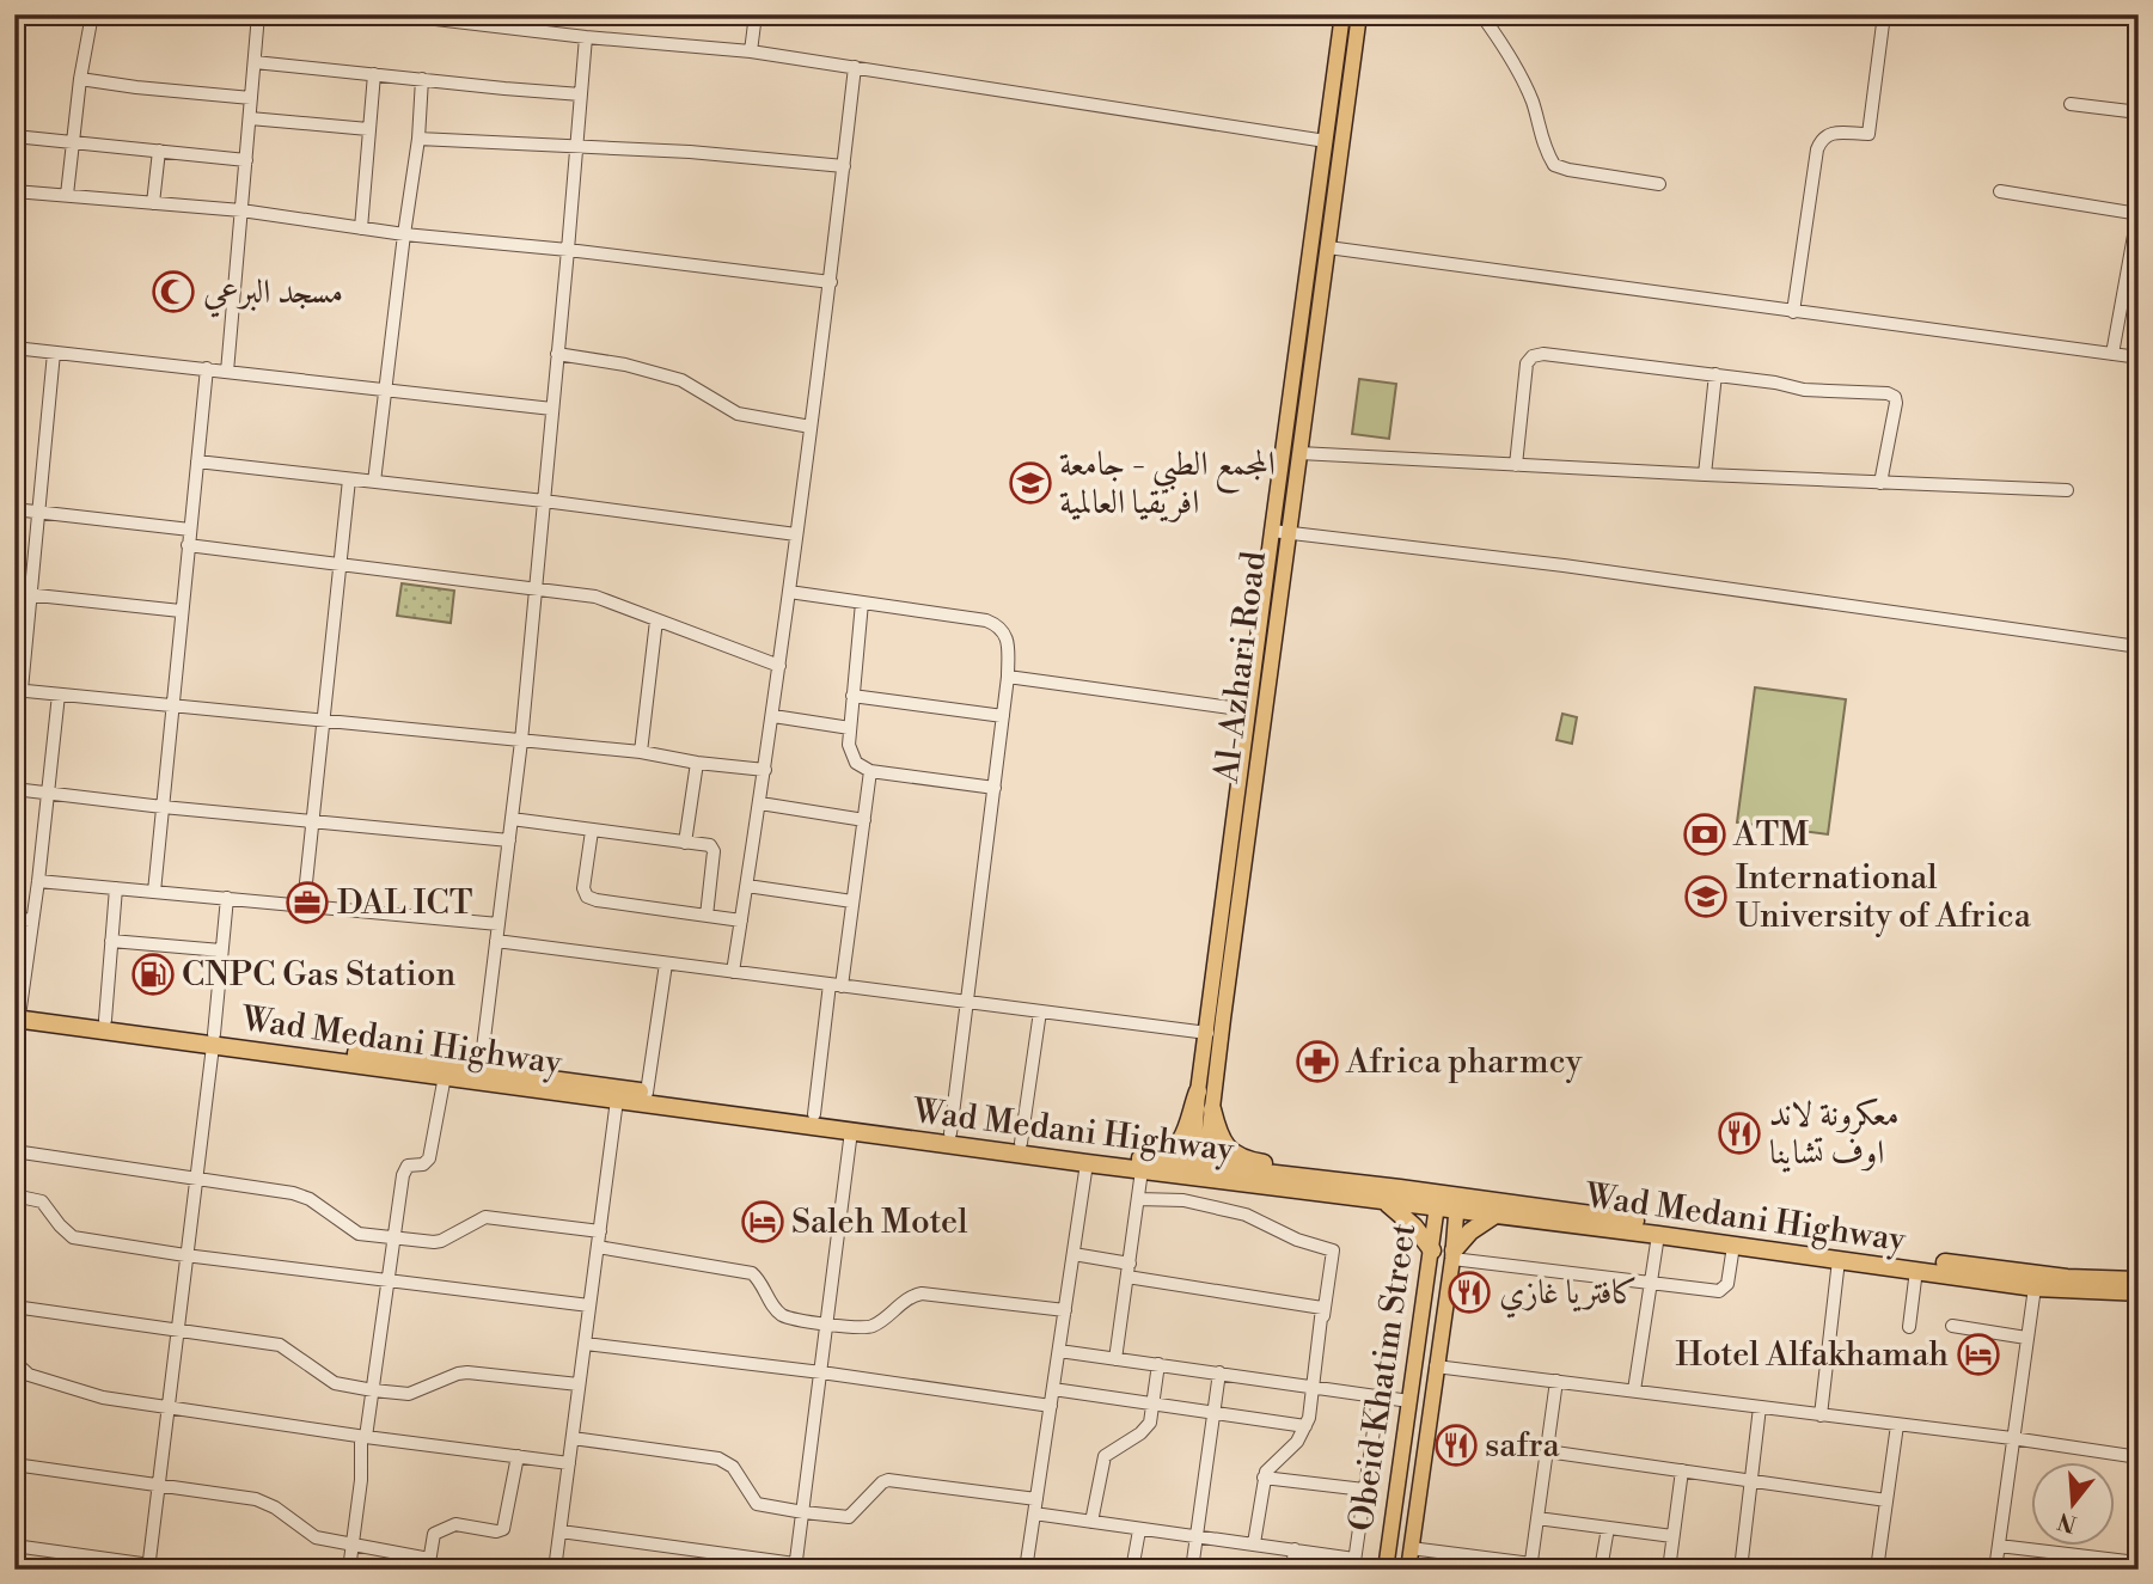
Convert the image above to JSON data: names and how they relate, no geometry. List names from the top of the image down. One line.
{"streets":{"highway":["Wad Medani Highway"],"main road":["Al-Azhari Road","Obeid Khatim Street"]},"crossings":[["Al-Azhari Road","Wad Medani Highway"],["Wad Medani Highway","Obeid Khatim Street"]],"places":{"mosque":["مسجد البرعي"],"school or university":["المجمع الطبي - جامعة افريقيا العالمية","International University of Africa"],"bank":["ATM"],"office":["DAL ICT"],"fuel station":["CNPC Gas Station"],"pharmacy":["Africa pharmcy"],"restaurant":["معكرونة لاند اوف تشاينا","كافتريا غازي","safra"],"hotel":["Saleh Motel","Hotel Alfakhamah"]},"north":"bottom"}
